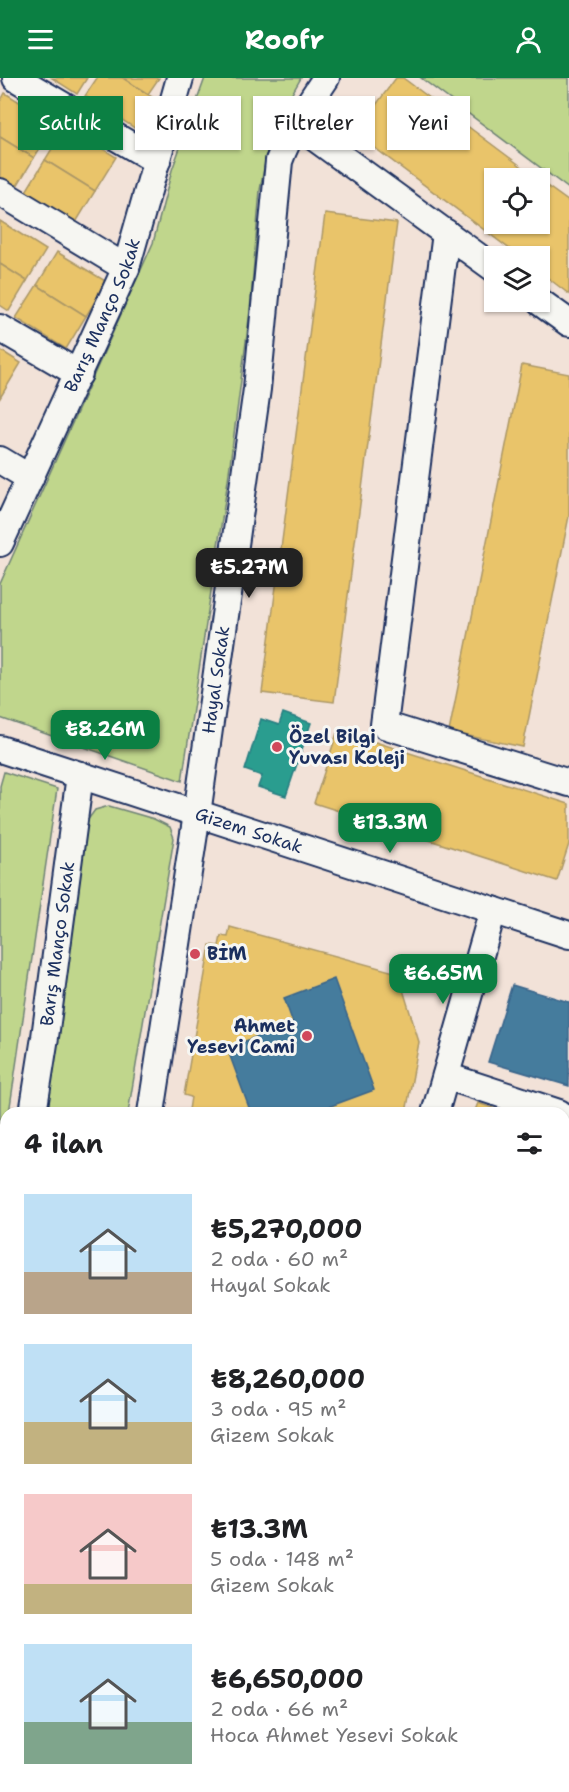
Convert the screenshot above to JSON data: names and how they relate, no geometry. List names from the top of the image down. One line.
{"streets":{"street":["Barış Manço Sokak","Hayal Sokak","Gizem Sokak"]},"crossings":[["Barış Manço Sokak","Gizem Sokak"],["Hayal Sokak","Gizem Sokak"]],"places":["Özel Bilgi Yuvası Koleji","BİM","Ahmet Yesevi Cami"],"page":{"header":"Roofr","chip":["Satılık","Kiralık","Filtreler","Yeni"],"price":["₺5.27M","₺8.26M","₺13.3M","₺6.65M"],"heading":"4 ilan","list":[{"name":"₺5,270,000","note":"2 oda · 60 m² · Hayal Sokak"},{"name":"₺8,260,000","note":"3 oda · 95 m² · Gizem Sokak"},{"name":"₺13.3M","note":"5 oda · 148 m² · Gizem Sokak"},{"name":"₺6,650,000","note":"2 oda · 66 m² · Hoca Ahmet Yesevi Sokak"}]}}
